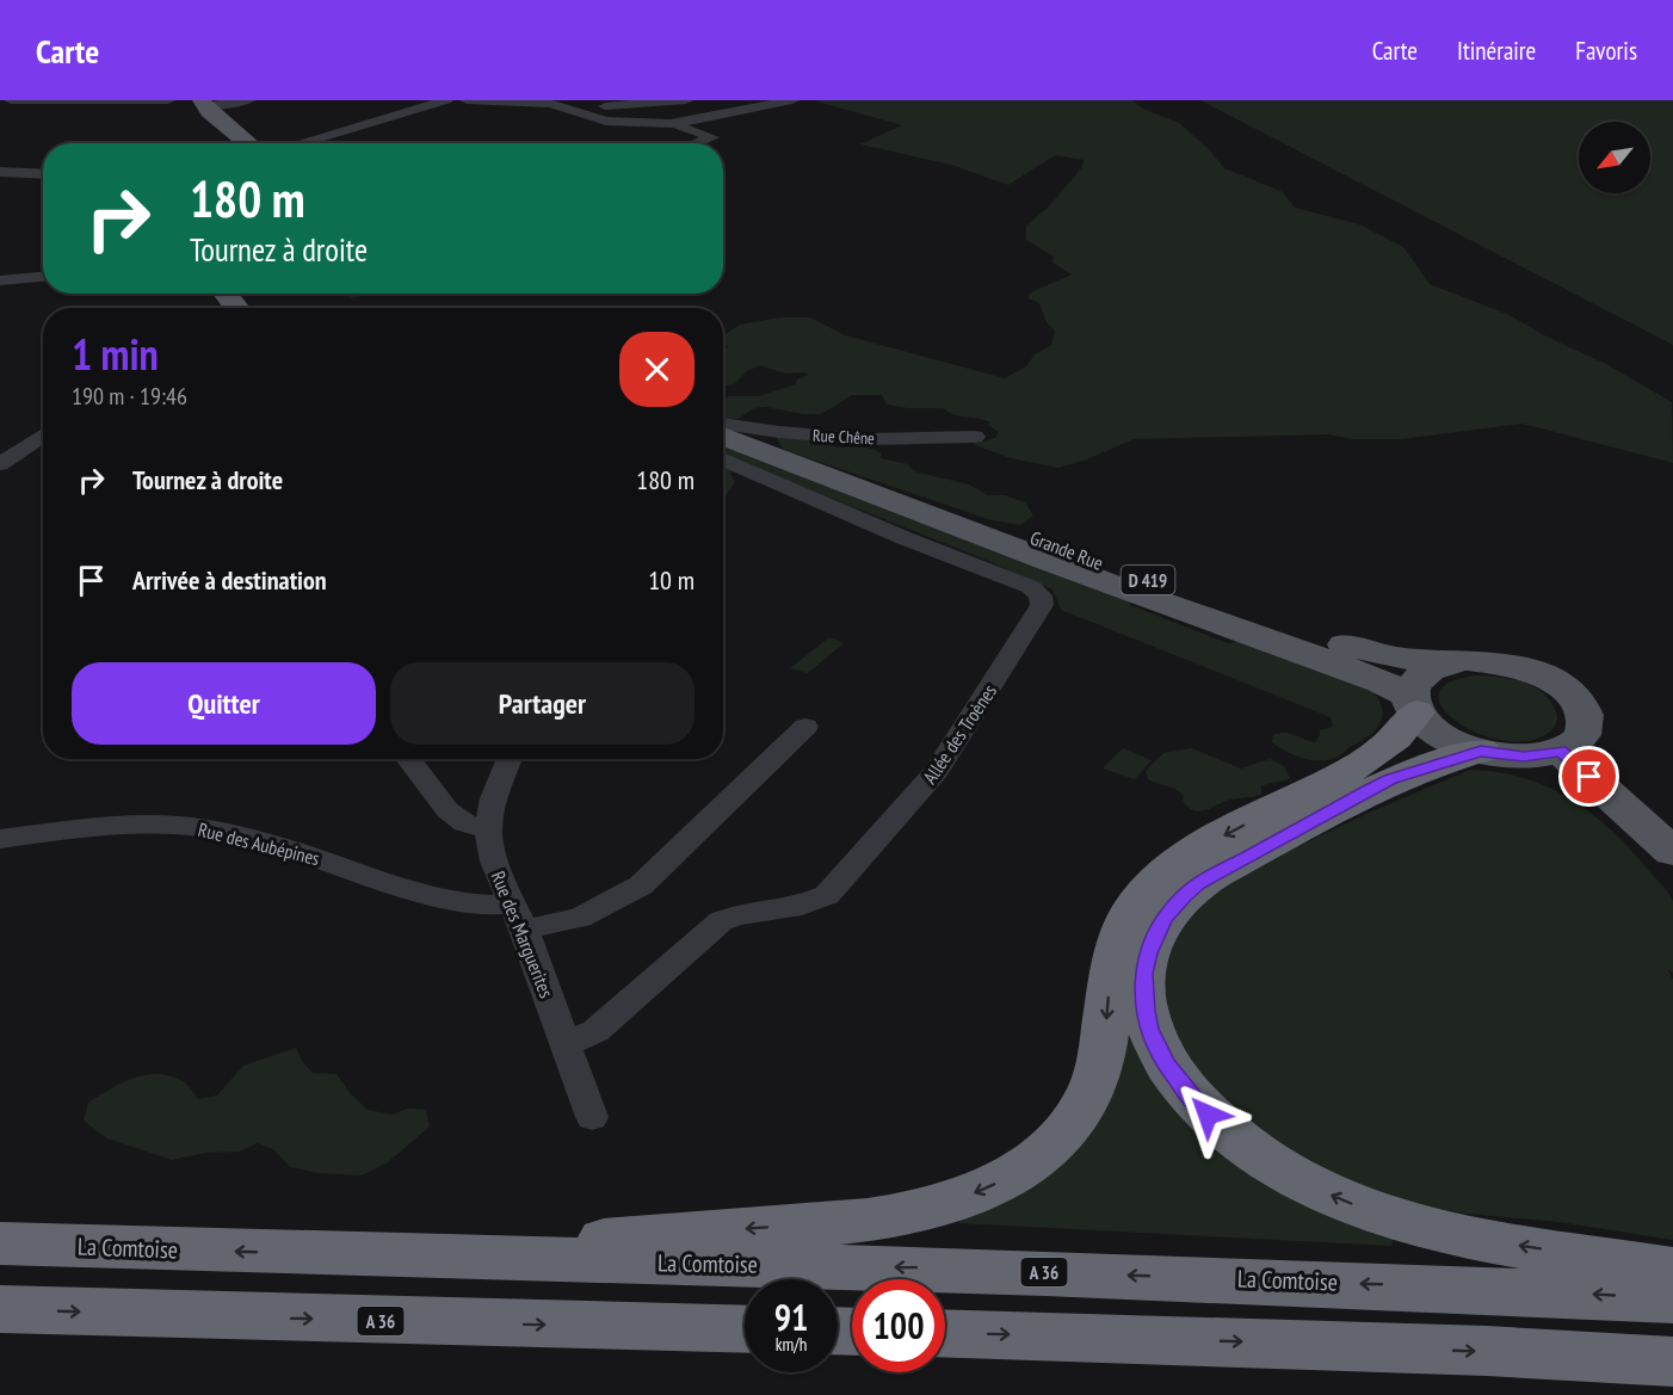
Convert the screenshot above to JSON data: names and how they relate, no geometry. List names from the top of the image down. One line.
{"streets":{"highway":["La Comtoise","A 36"],"main road":["Grande Rue","D 419"],"street":["Rue Chêne","Allée des Troènes","Rue des Aubépines","Rue des Marguerites"]},"crossings":[["Grande Rue","D 419"],["Allée des Troènes","Rue des Marguerites"],["Rue des Aubépines","Rue des Marguerites"]],"north":"bottom left","page":{"header":"Carte","nav":["Carte","Itinéraire","Favoris"],"turn":["180 m","Tournez à droite"],"heading":["1 min","190 m · 19:46"],"list":[{"name":"Tournez à droite","value":"180 m"},{"name":"Arrivée à destination","value":"10 m"}],"buttons":["Quitter","Partager"],"speed":"91 km/h","limit":"100"}}
